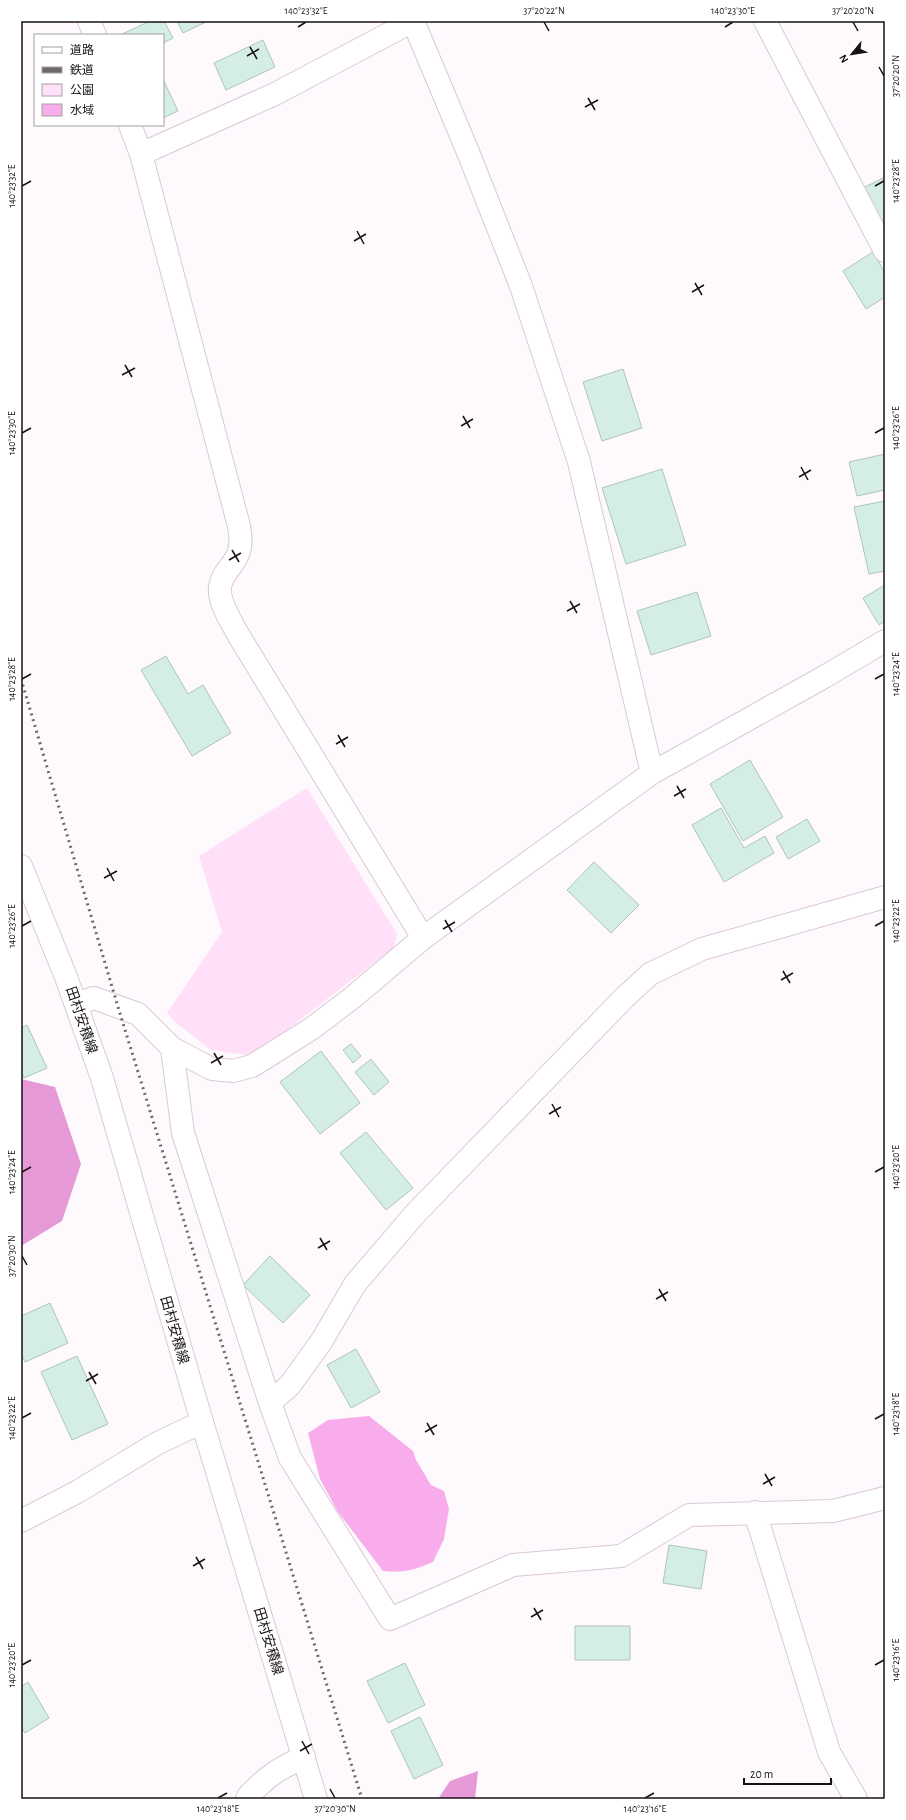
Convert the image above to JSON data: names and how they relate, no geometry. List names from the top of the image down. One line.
{"streets":{"street":["田村安積線"]},"legend":["道路","鉄道","公園","水域"],"scale_bar":"20 m","north":"bottom left","coordinates":["140°23'32\"E","37°20'22\"N","140°23'30\"E","37°20'20\"N","140°23'28\"E","140°23'26\"E","140°23'24\"E","140°23'22\"E","140°23'20\"E","37°20'30\"N","140°23'18\"E","140°23'16\"E"]}
